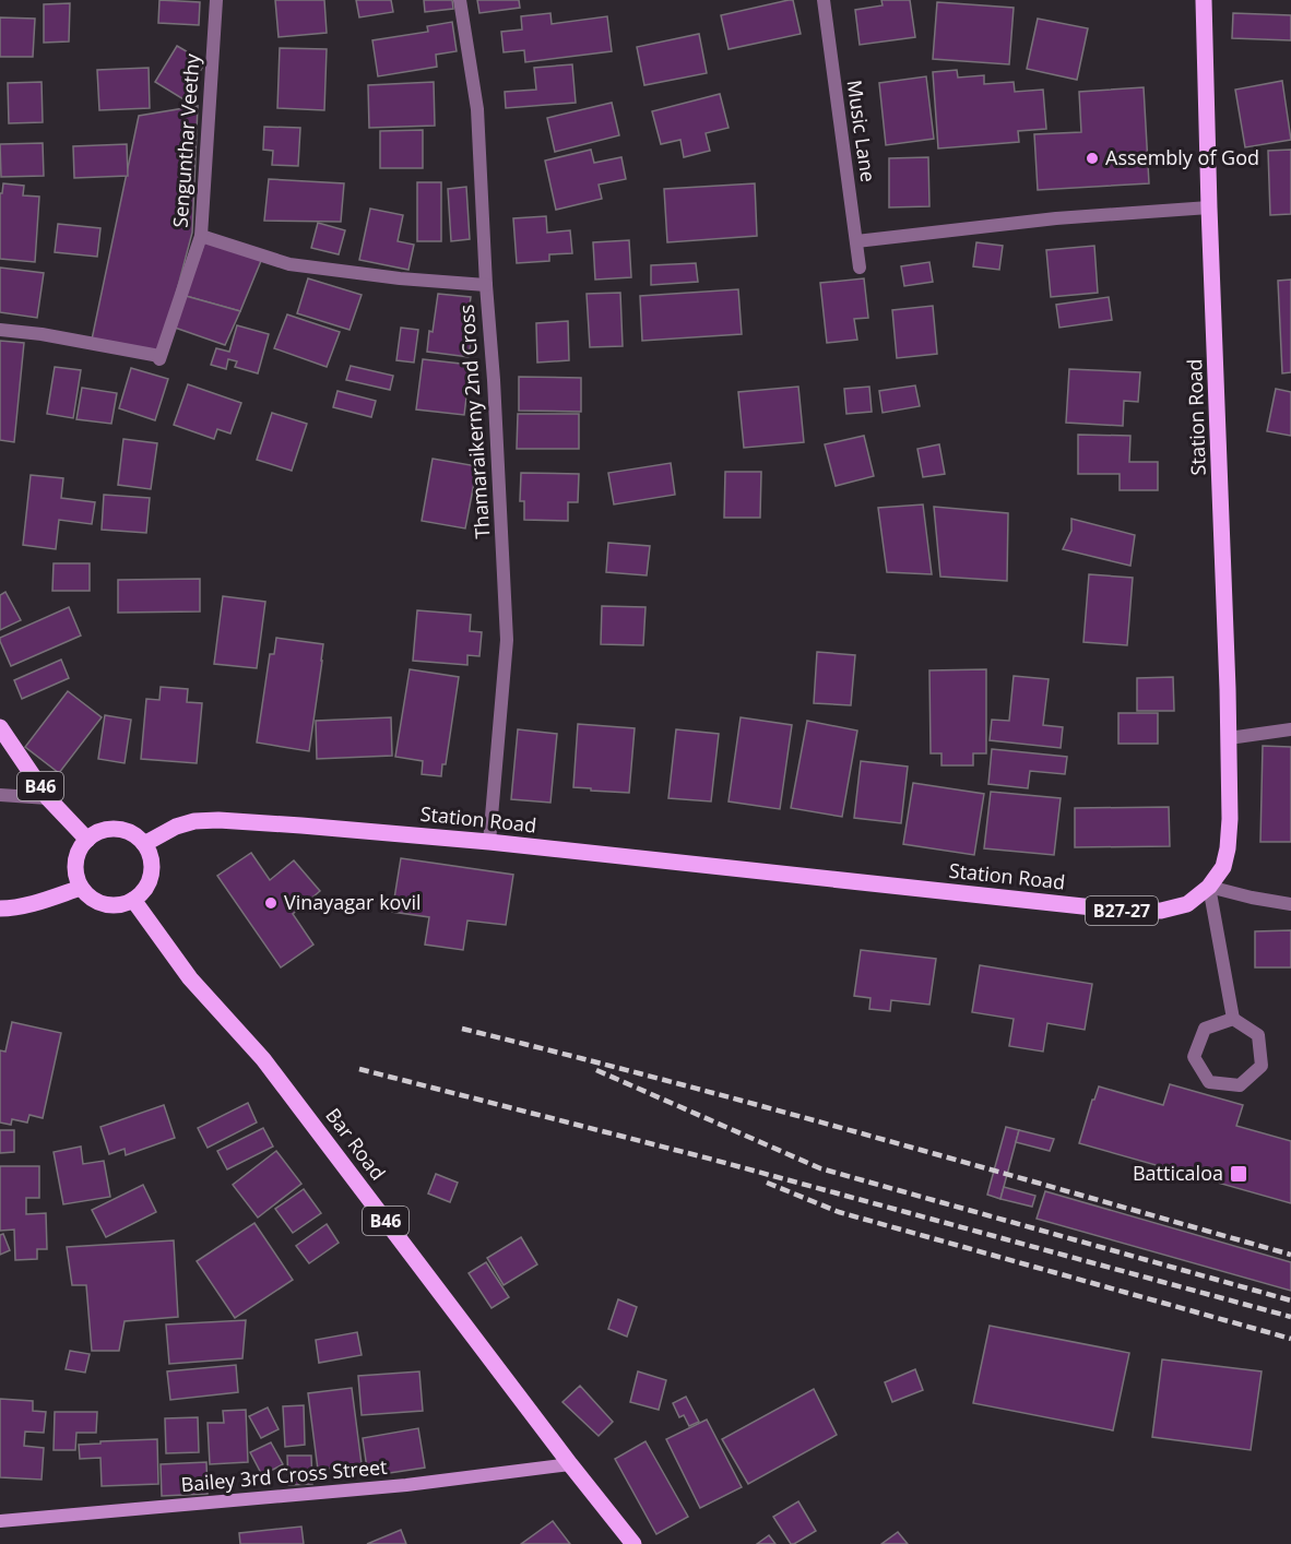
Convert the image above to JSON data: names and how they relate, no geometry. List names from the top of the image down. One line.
{"streets":{"main road":["Station Road","B46","B27-27","Bar Road"],"street":["Music Lane","Sengunthar Veethy","Thamaraikerny 2nd Cross","Bailey 3rd Cross Street"]},"crossings":[["Station Road","Thamaraikerny 2nd Cross"],["Station Road","B46"],["Station Road","Bar Road"],["B46","Bar Road"],["Bar Road","Bailey 3rd Cross Street"]],"places":{"other":["Assembly of God","Vinayagar kovil"],"transit":["Batticaloa"]}}
